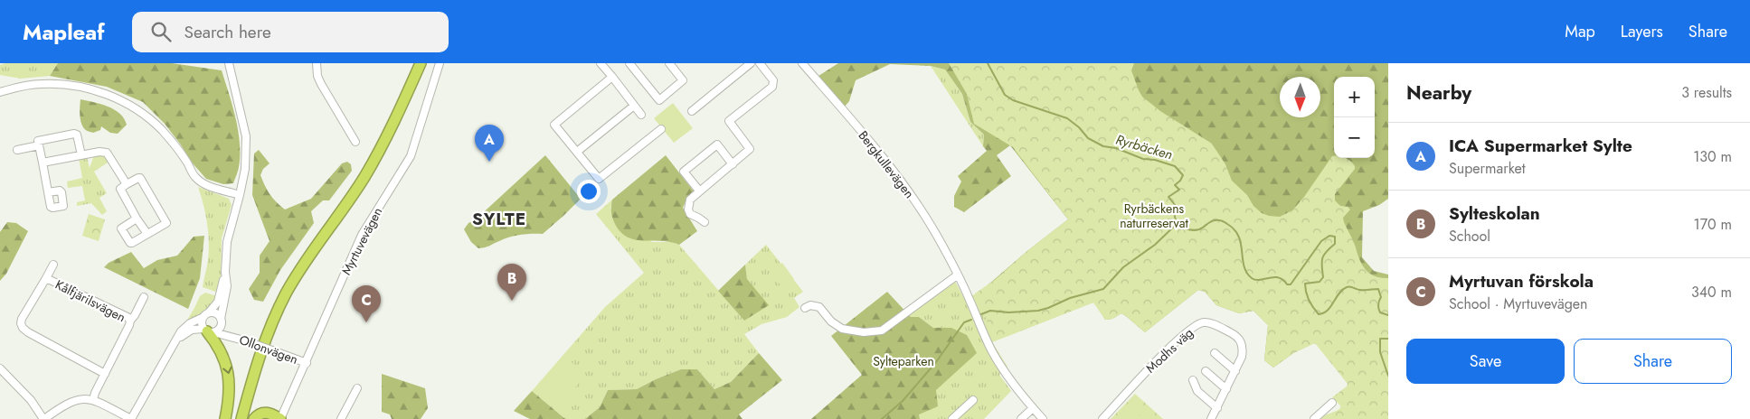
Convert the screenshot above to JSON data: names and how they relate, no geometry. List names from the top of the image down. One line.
{"streets":{"street":["Bergkullevägen","Myrtuvevägen","Kålfjärilsvägen","Ollonvägen","Modhs väg"]},"crossings":[["Myrtuvevägen","Ollonvägen"]],"districts":["SYLTE"],"water":["Ryrbäcken"],"parks":["Ryrbäckens naturreservat","Sylteparken"],"north":"bottom","page":{"header":"Mapleaf","search":"Search here","nav":["Map","Layers","Share"],"heading":["Nearby","3 results"],"map_buttons":["+","−"],"list":[{"mark":"A","name":"ICA Supermarket Sylte","note":"Supermarket","value":"130 m"},{"mark":"B","name":"Sylteskolan","note":"School","value":"170 m"},{"mark":"C","name":"Myrtuvan förskola","note":"School · Myrtuvevägen","value":"340 m"}],"pins":["A","B","C"],"buttons":["Save","Share"]}}
